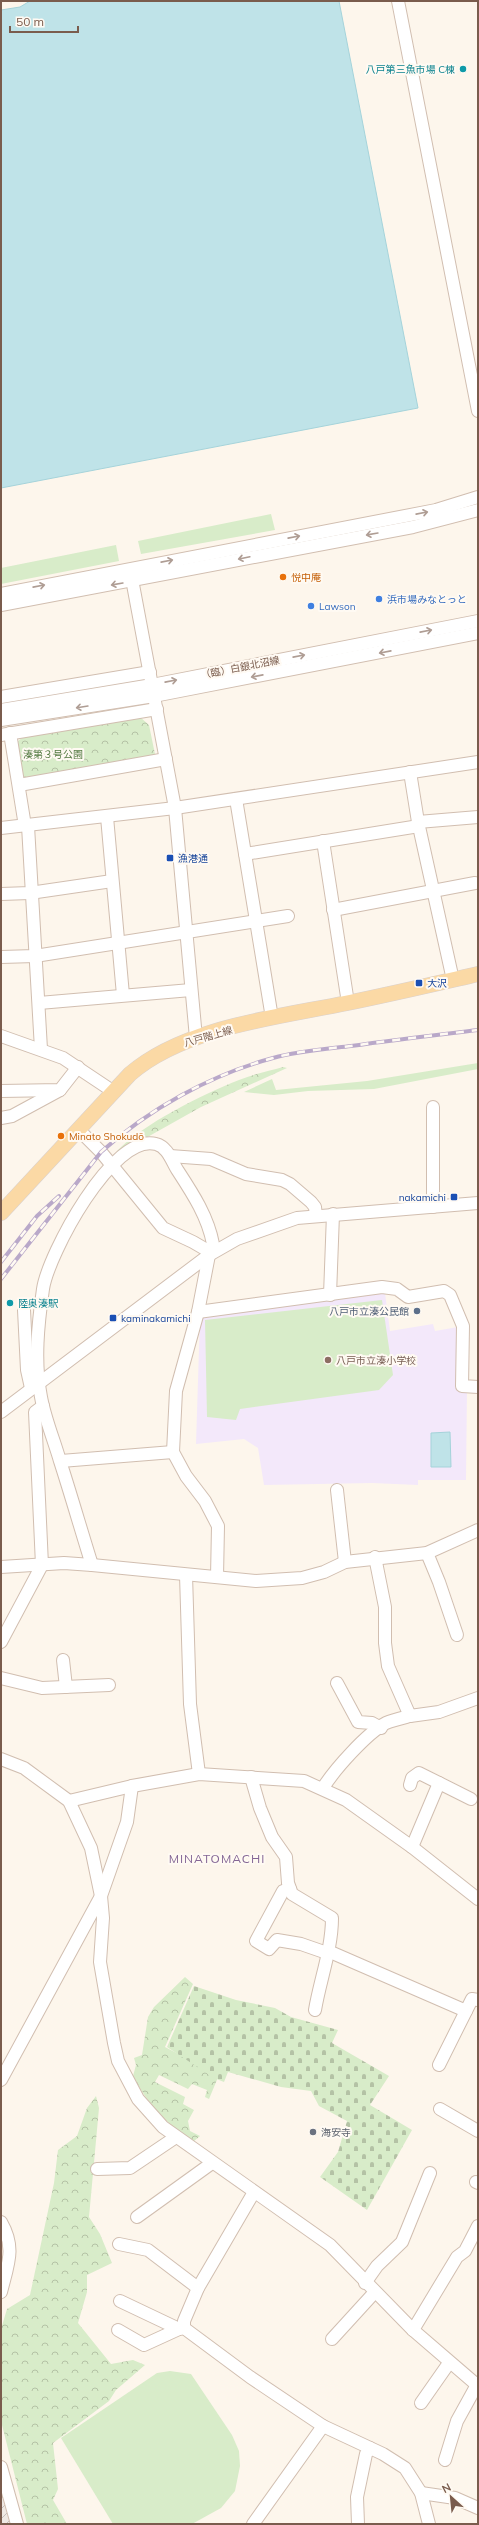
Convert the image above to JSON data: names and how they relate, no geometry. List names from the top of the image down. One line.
{"streets":{"main road":["八戸階上線"],"street":["（臨）白銀北沼線"]},"districts":["MINATOMACHI"],"parks":["湊第３号公園"],"places":{"other":["八戸第三魚市場 C棟","悦中庵","浜市場みなとっと","Lawson","Minato Shokudō","陸奥湊駅","八戸市立湊公民館","八戸市立湊小学校","海安寺"],"transit":["漁港通","大沢","nakamichi","kaminakamichi"]},"scale_bar":"50 m","north":"top left"}
